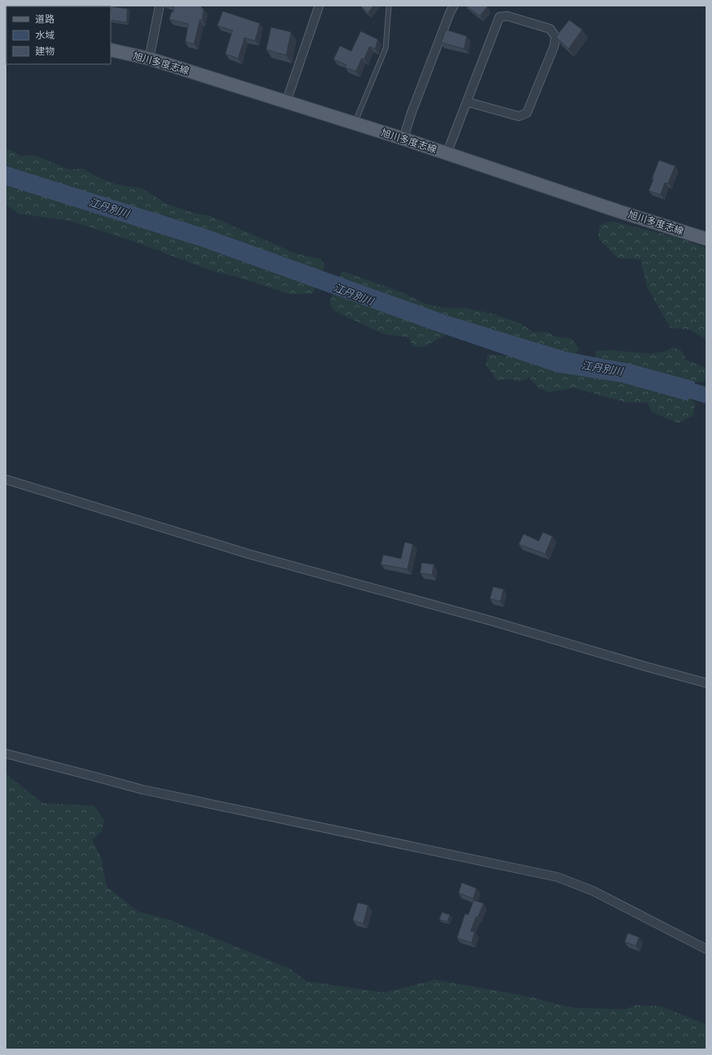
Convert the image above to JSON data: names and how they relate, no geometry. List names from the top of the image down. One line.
{"streets":{"main road":["旭川多度志線"]},"water":["江丹別川"],"legend":["道路","水域","建物"]}
